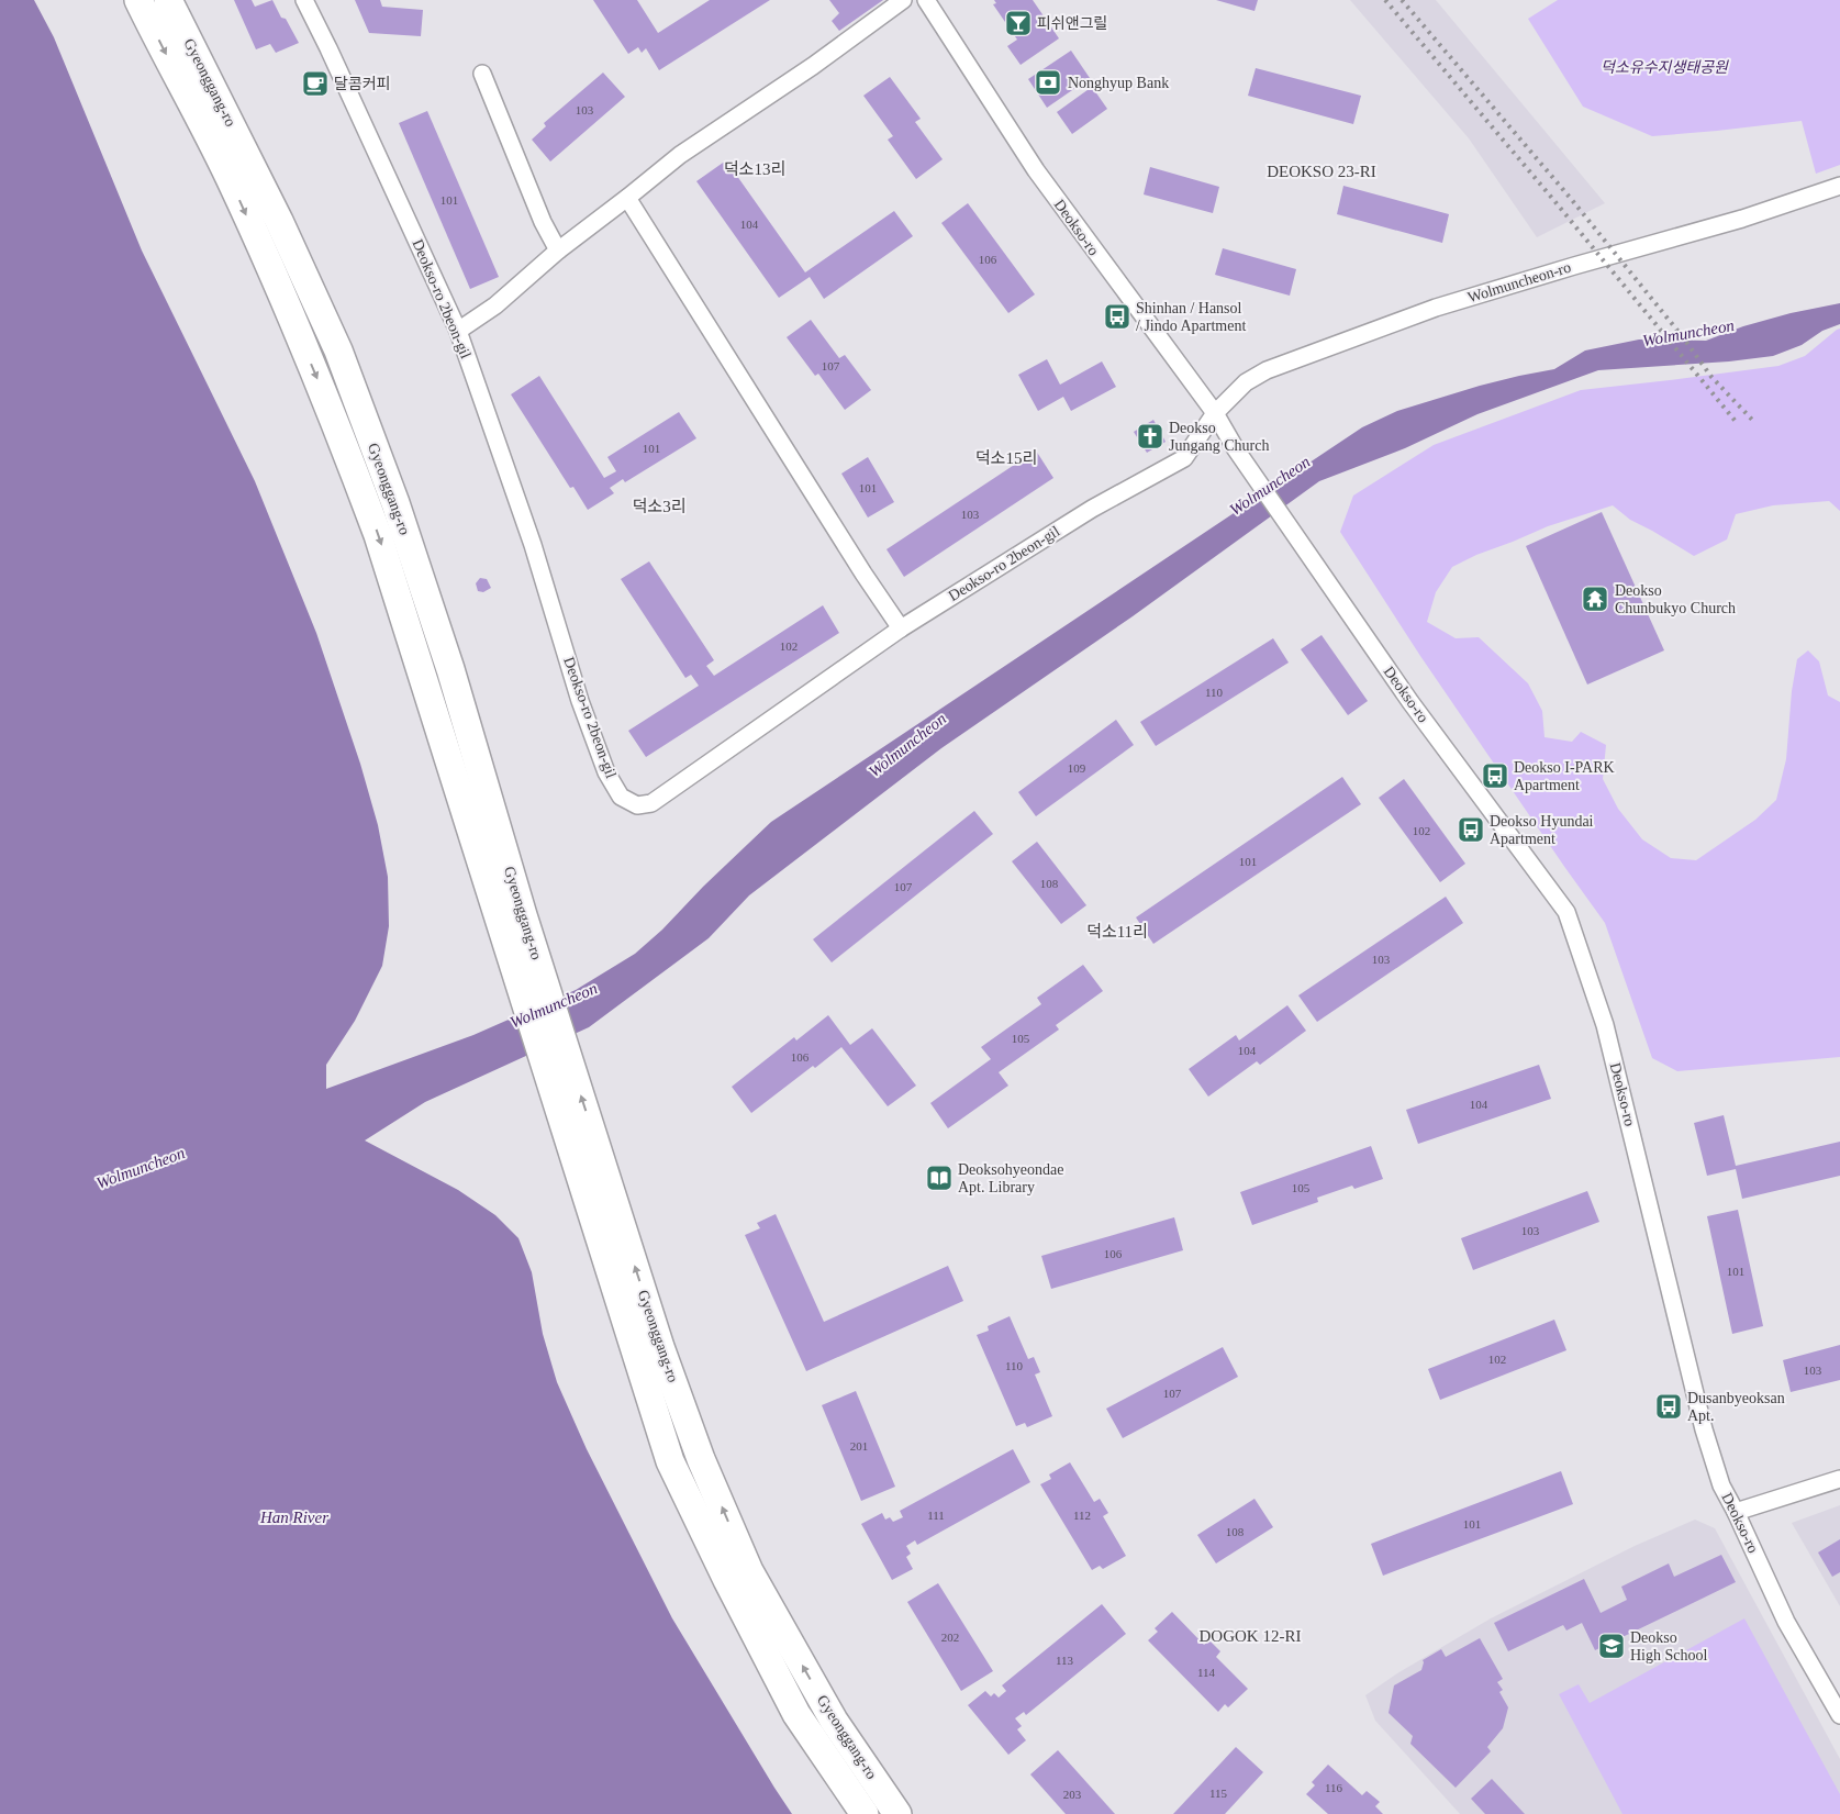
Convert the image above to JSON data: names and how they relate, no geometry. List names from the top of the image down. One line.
{"streets":{"main road":["Gyeonggang-ro"],"street":["Deokso-ro","Wolmuncheon-ro","Deokso-ro 2beon-gil"]},"crossings":[["Deokso-ro","Wolmuncheon-ro"],["Deokso-ro","Deokso-ro 2beon-gil"],["Wolmuncheon-ro","Deokso-ro 2beon-gil"]],"districts":["덕소13리","DEOKSO 23-RI","덕소15리","덕소3리","덕소11리","DOGOK 12-RI"],"water":["Wolmuncheon","Han River"],"parks":["덕소유수지생태공원"],"places":{"bar":["피쉬앤그릴"],"bank":["Nonghyup Bank"],"cafe":["달콤커피"],"bus stop":["Shinhan / Hansol / Jindo Apartment","Deokso I-PARK Apartment","Deokso Hyundai Apartment","Dusanbyeoksan Apt."],"church":["Deokso Jungang Church"],"temple":["Deokso Chunbukyo Church"],"library":["Deoksohyeondae Apt. Library"],"school or university":["Deokso High School"]},"house_numbers":["103","101","104","106","107","101","101","103","102","110","109","102","101","108","107","103","105","104","106","104","105","103","106","101","102","110","103","107","201","111","112","101","108","202","113","114","116","115","203"]}
